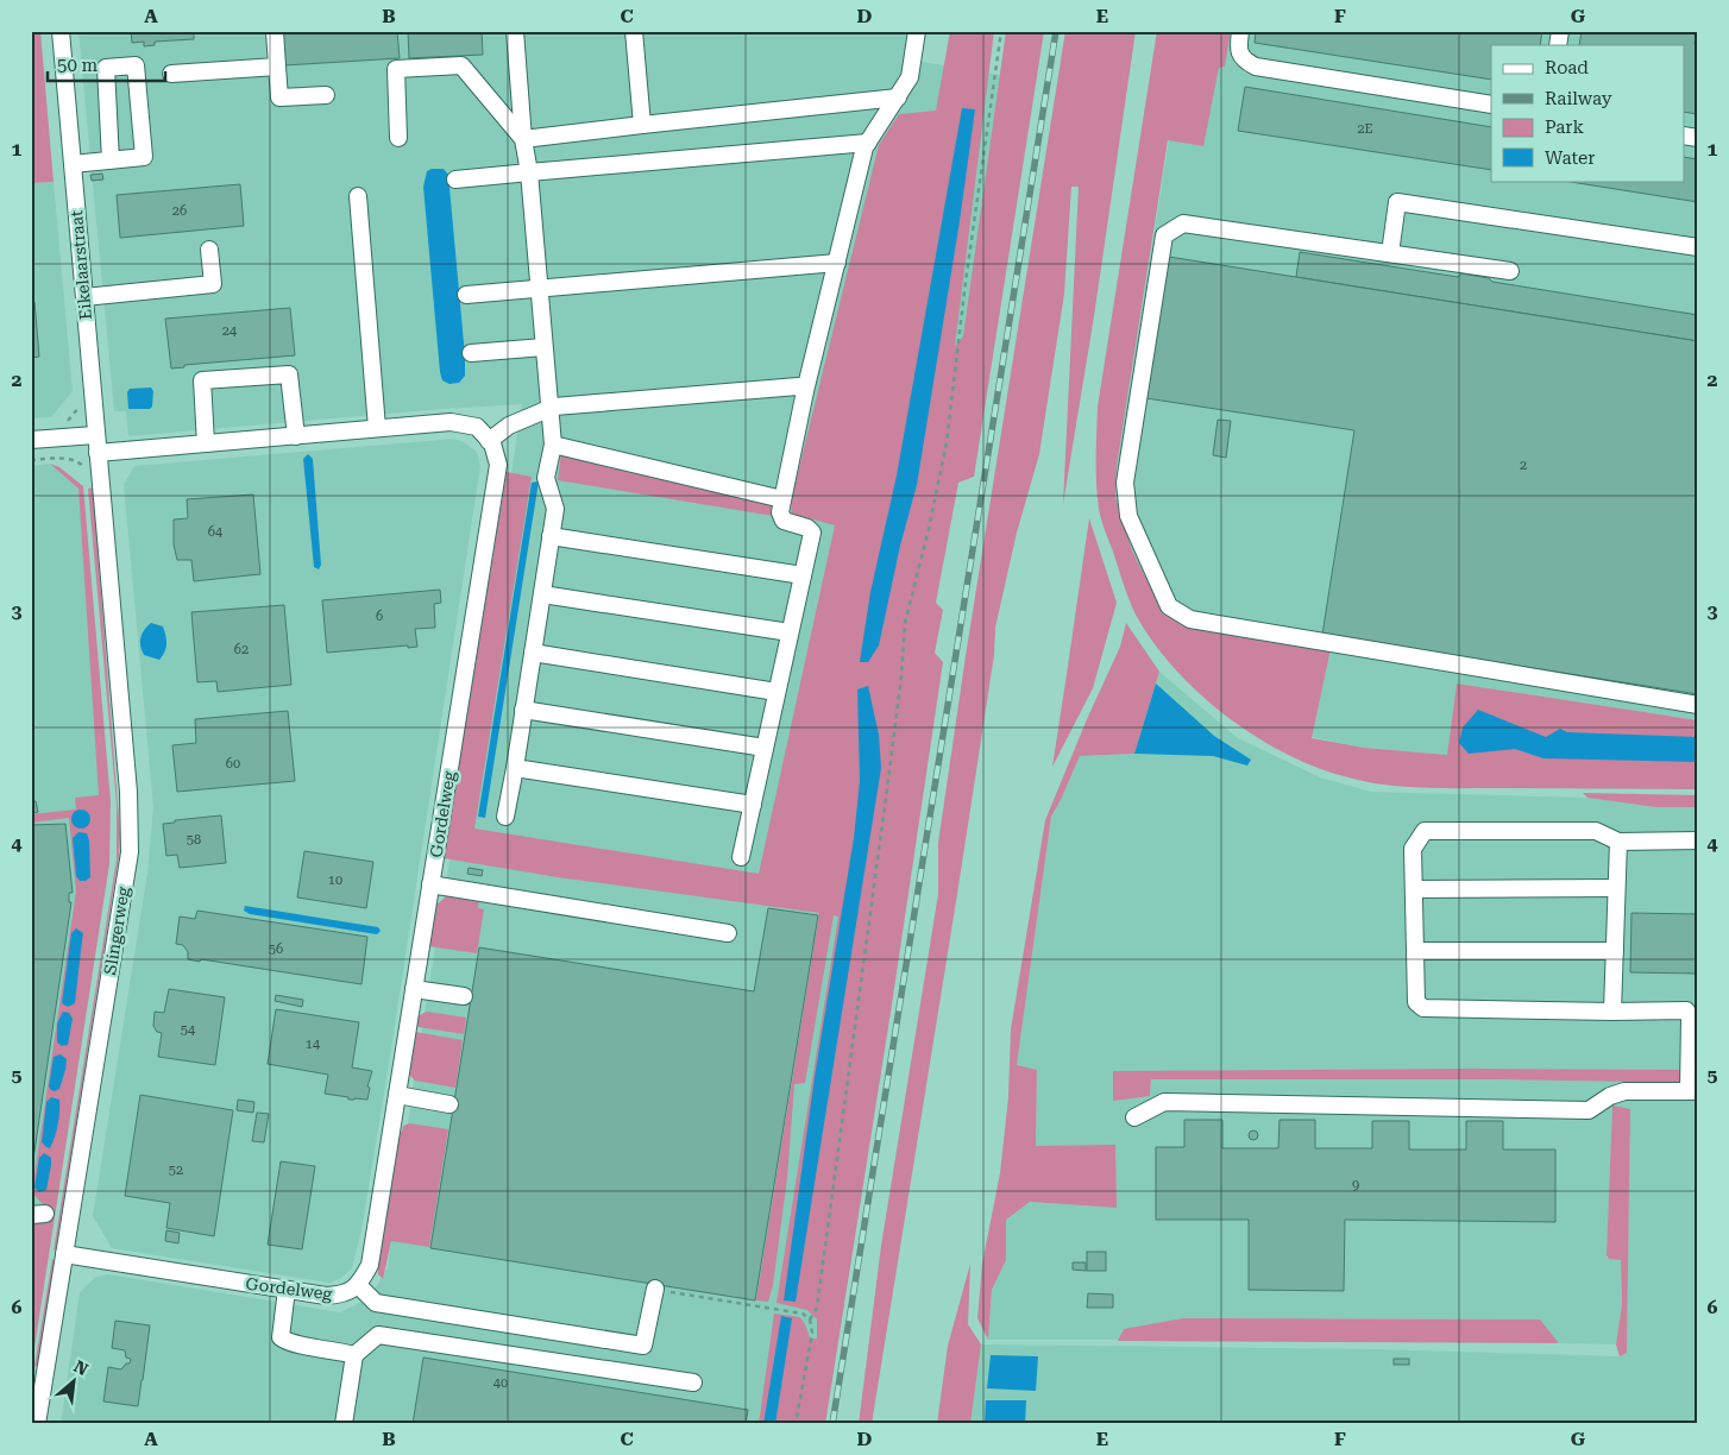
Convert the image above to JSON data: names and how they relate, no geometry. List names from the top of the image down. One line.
{"streets":{"street":["Eikelaarstraat","Gordelweg","Slingerweg"]},"crossings":[["Eikelaarstraat","Slingerweg"],["Gordelweg","Slingerweg"]],"house_numbers":["2E","26","24","2","64","6","62","60","58","10","56","54","14","52","9","40"],"legend":["Road","Railway","Park","Water"],"scale_bar":"50 m","north":"top right","grid":{"columns":["A","B","C","D","E","F","G"],"rows":["1","2","3","4","5","6"]}}
